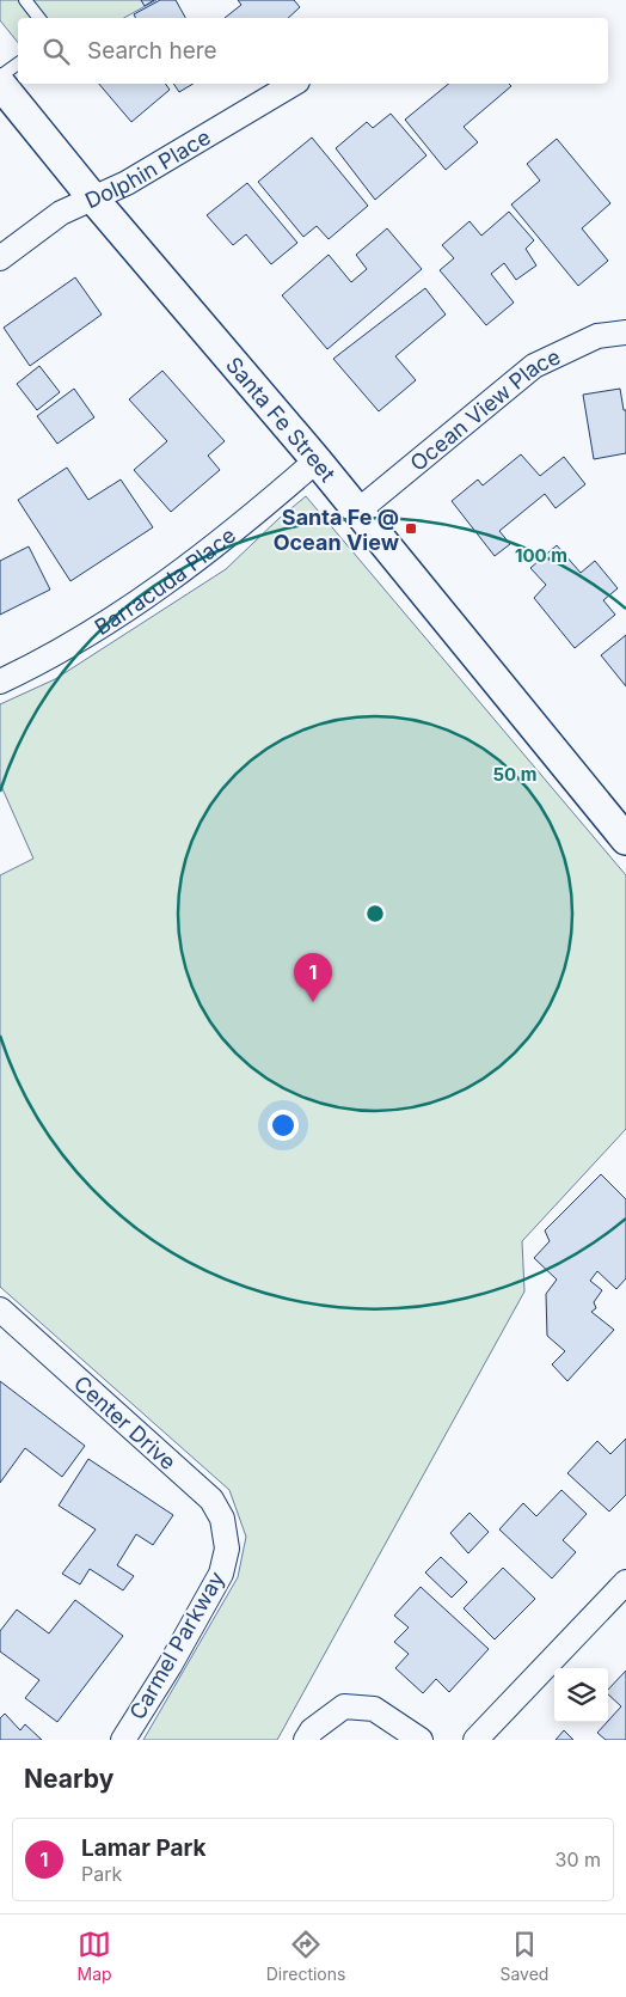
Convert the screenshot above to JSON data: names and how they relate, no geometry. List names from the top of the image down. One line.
{"streets":{"street":["Dolphin Place","Ocean View Place","Santa Fe Street","Barracuda Place","Center Drive","Carmel Parkway"]},"crossings":[["Dolphin Place","Santa Fe Street"],["Ocean View Place","Santa Fe Street"],["Santa Fe Street","Barracuda Place"],["Center Drive","Carmel Parkway"]],"places":{"transit":["Santa Fe @ Ocean View"]},"page":{"search":"Search here","pins":"1","heading":"Nearby","list":[{"mark":"1","name":"Lamar Park","note":"Park","value":"30 m"}],"nav":["Map","Directions","Saved"]},"rings":["100 m","50 m"]}
